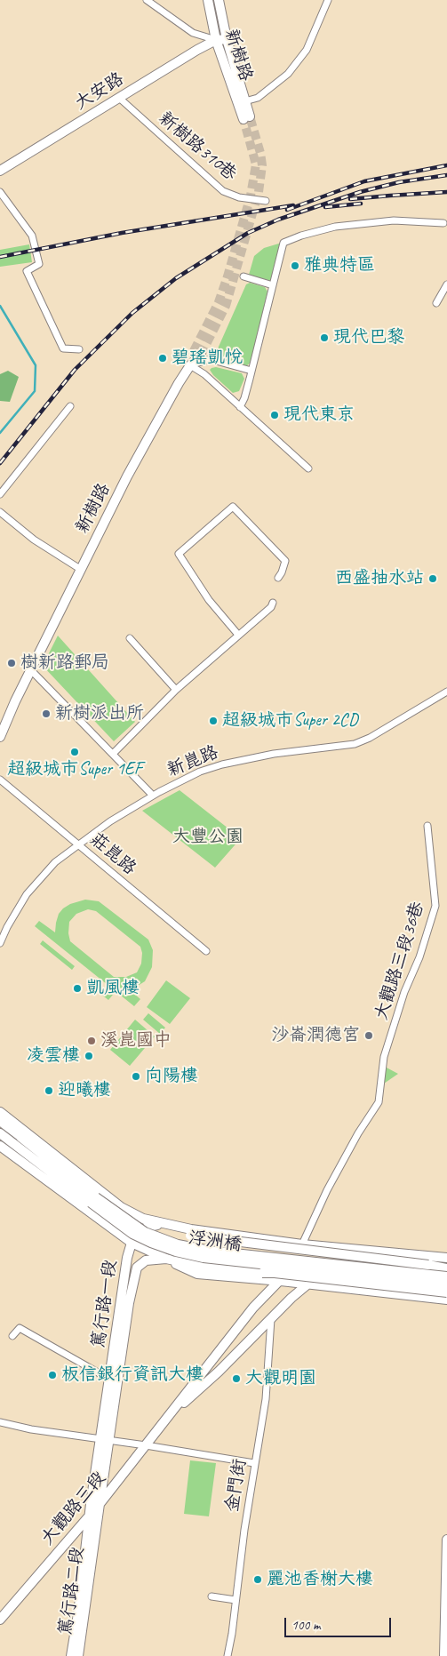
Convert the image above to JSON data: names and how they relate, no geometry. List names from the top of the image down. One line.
{"streets":{"main road":["新樹路","大安路","浮洲橋","篤行路一段","大觀路三段","篤行路二段"],"street":["新樹路310巷","新崑路","莊崑路","大觀路三段36巷","金門街"]},"crossings":[["新樹路","大安路"],["大安路","新樹路310巷"],["新崑路","莊崑路"],["大觀路三段36巷","大觀路三段"],["篤行路一段","大觀路三段"],["篤行路一段","篤行路二段"],["金門街","大觀路三段"],["大觀路三段","篤行路二段"]],"parks":["大豐公園"],"places":["雅典特區","現代巴黎","碧瑤凱悅","現代東京","西盛抽水站","樹新路郵局","新樹派出所","超級城市Super 2CD","超級城市Super 1EF","凱風樓","沙崙潤德宮","溪崑國中","凌雲樓","向陽樓","迎曦樓","板信銀行資訊大樓","大觀明園","麗池香榭大樓"],"scale_bar":"100 m"}
